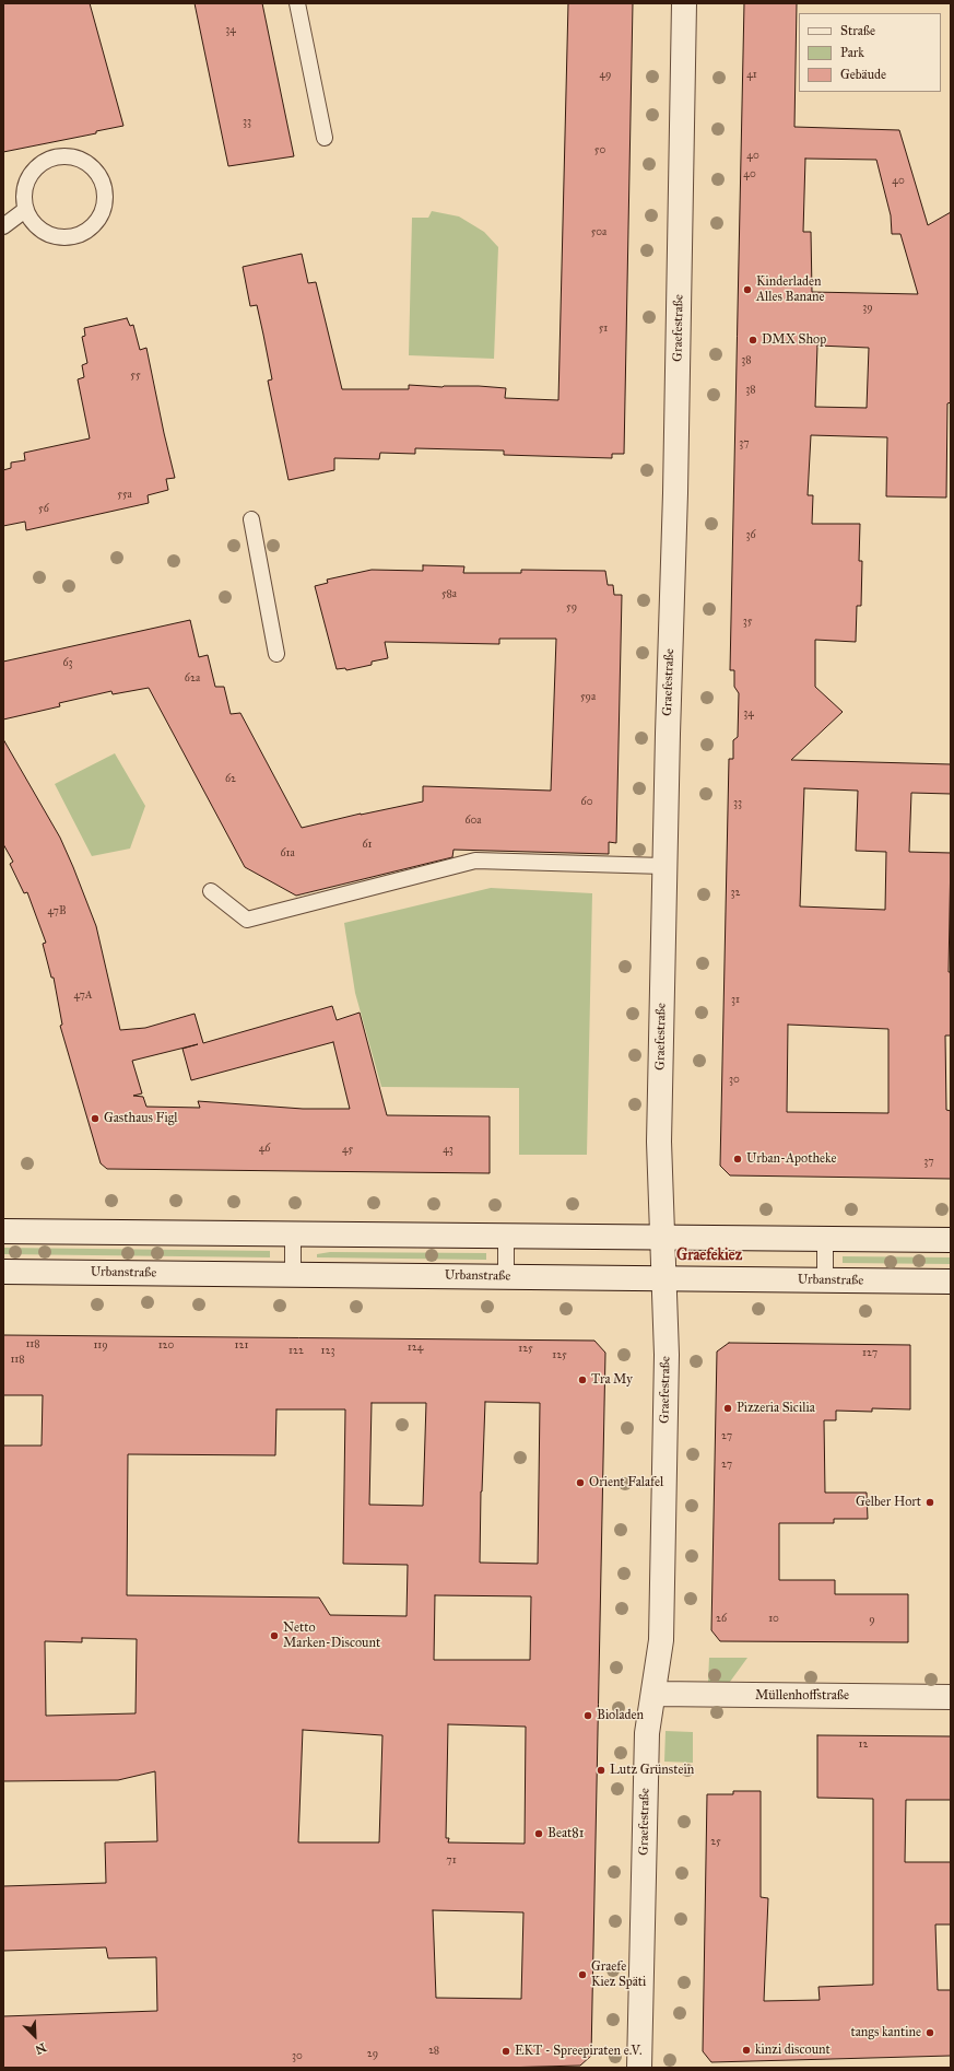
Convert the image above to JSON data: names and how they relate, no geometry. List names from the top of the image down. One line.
{"streets":{"street":["Graefestraße","Urbanstraße","Müllenhoffstraße"]},"crossings":[["Graefestraße","Urbanstraße"],["Graefestraße","Müllenhoffstraße"]],"districts":["Graefekiez"],"places":["Kinderladen Alles Banane","DMX Shop","Gasthaus Figl","Urban-Apotheke","Tra My","Pizzeria Sicilia","Orient Falafel","Gelber Hort","Netto Marken-Discount","Bioladen","Lutz Grünstein","Beat81","Graefe Kiez Späti","tangs kantine","kinzi discount","EKT - Spreepiraten e.V."],"house_numbers":["34","49","41","33","50","40","40","40","50a","39","51","38","55","38","37","55a","56","36","58a","59","35","63","62a","59a","34","62","60","33","60a","61","61a","32","47B","47A","31","30","46","45","43","37","118","119","120","121","124","125","122","123","127","125","118","27","27","26","10","9","12","25","71","28","29","30"],"legend":["Straße","Park","Gebäude"],"north":"bottom right"}
